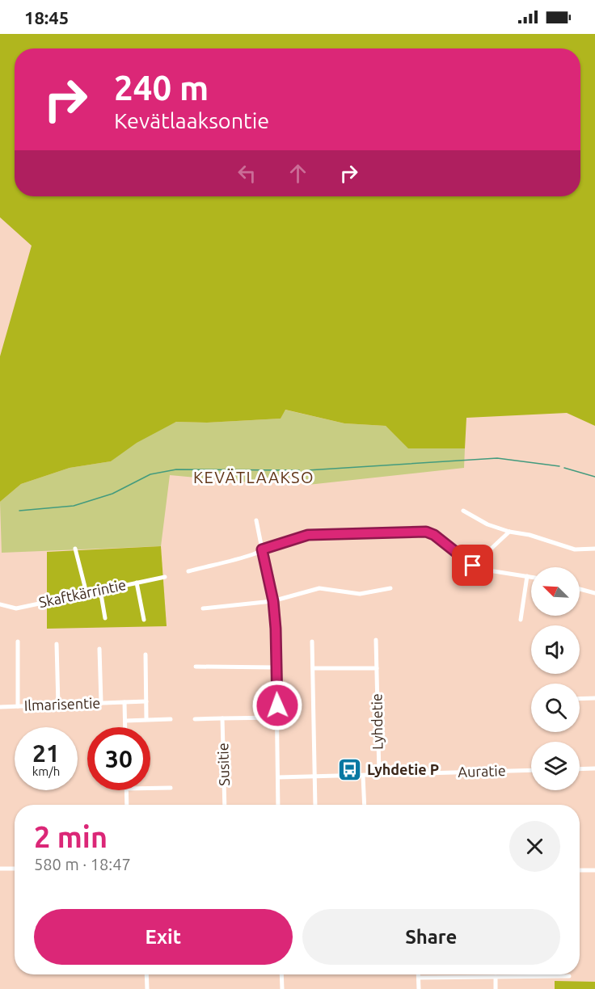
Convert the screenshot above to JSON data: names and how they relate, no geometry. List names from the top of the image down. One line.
{"streets":{"street":["Skaftkärrintie","Ilmarisentie","Lyhdetie","Susitie","Auratie"]},"crossings":[["Lyhdetie","Auratie"]],"districts":["KEVÄTLAAKSO"],"places":{"bus stop":["Lyhdetie P"]},"north":"top left","page":{"status":"18:45","turn":["240 m","Kevätlaaksontie"],"speed":"21 km/h","limit":"30","heading":["2 min","580 m · 18:47"],"buttons":["Exit","Share"]}}
